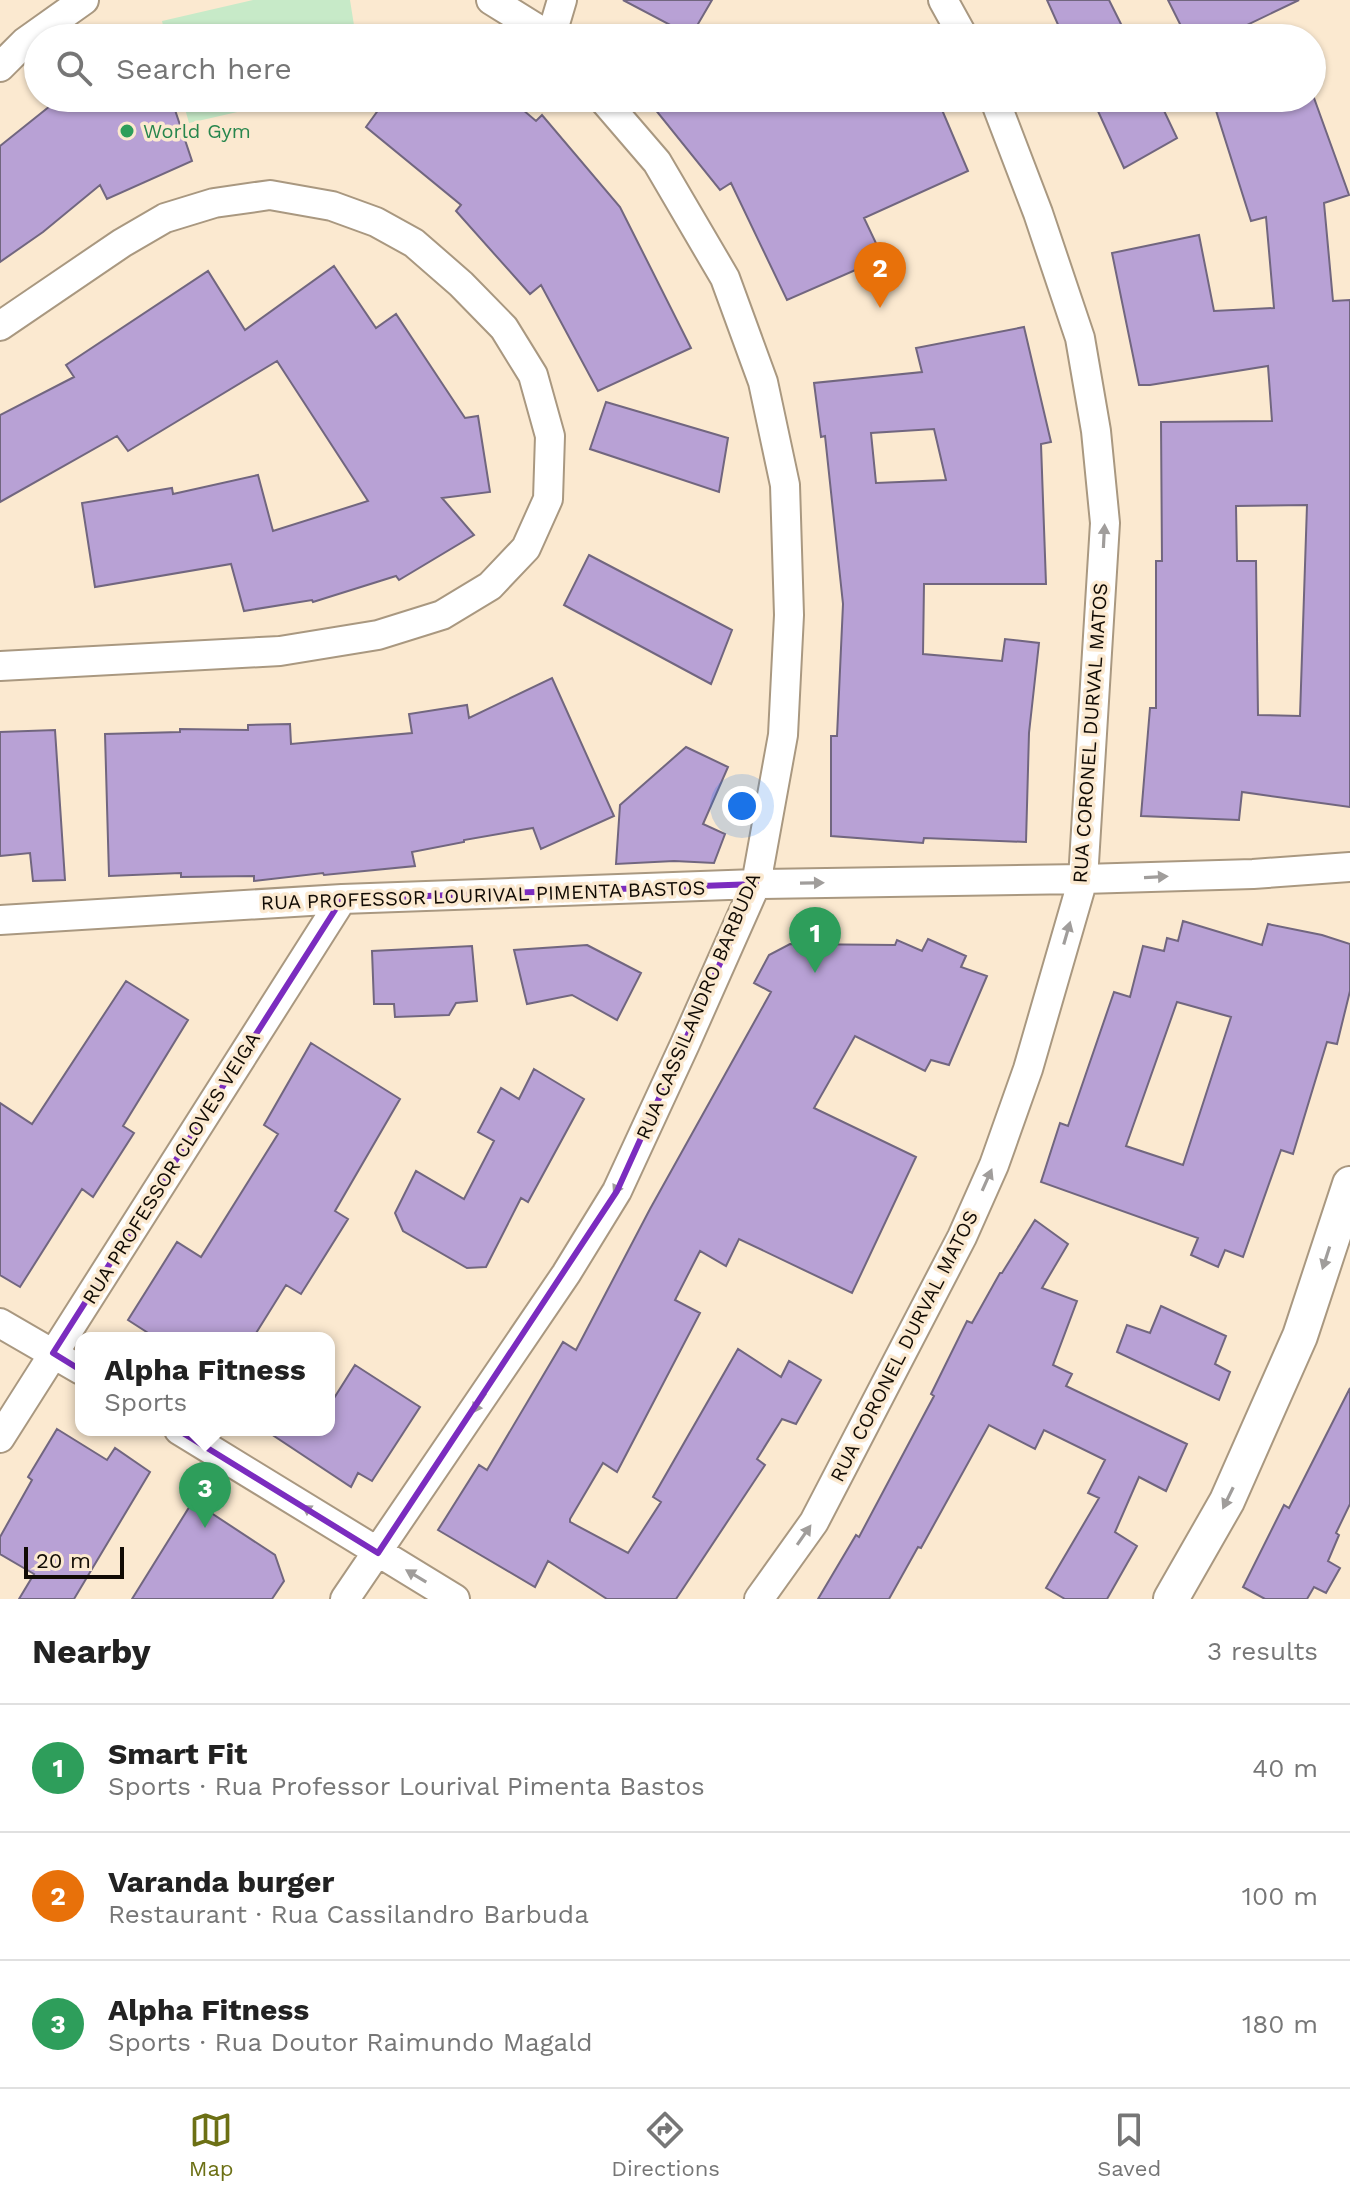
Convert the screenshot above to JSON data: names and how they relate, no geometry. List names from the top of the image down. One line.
{"streets":{"street":["RUA CORONEL DURVAL MATOS","RUA PROFESSOR LOURIVAL PIMENTA BASTOS","RUA CASSILANDRO BARBUDA","RUA PROFESSOR CLOVES VEIGA"]},"crossings":[["RUA CORONEL DURVAL MATOS","RUA PROFESSOR LOURIVAL PIMENTA BASTOS"],["RUA PROFESSOR LOURIVAL PIMENTA BASTOS","RUA CASSILANDRO BARBUDA"],["RUA PROFESSOR LOURIVAL PIMENTA BASTOS","RUA PROFESSOR CLOVES VEIGA"]],"one_way":["RUA CORONEL DURVAL MATOS","RUA PROFESSOR LOURIVAL PIMENTA BASTOS","RUA CASSILANDRO BARBUDA"],"places":["World Gym"],"scale_bar":"20 m","page":{"search":"Search here","pins":["2","1","3"],"popup":["Alpha Fitness","Sports"],"scale":"20 m","heading":["Nearby","3 results"],"list":[{"mark":"1","name":"Smart Fit","note":"Sports · Rua Professor Lourival Pimenta Bastos","value":"40 m"},{"mark":"2","name":"Varanda burger","note":"Restaurant · Rua Cassilandro Barbuda","value":"100 m"},{"mark":"3","name":"Alpha Fitness","note":"Sports · Rua Doutor Raimundo Magald","value":"180 m"}],"nav":["Map","Directions","Saved"]}}
